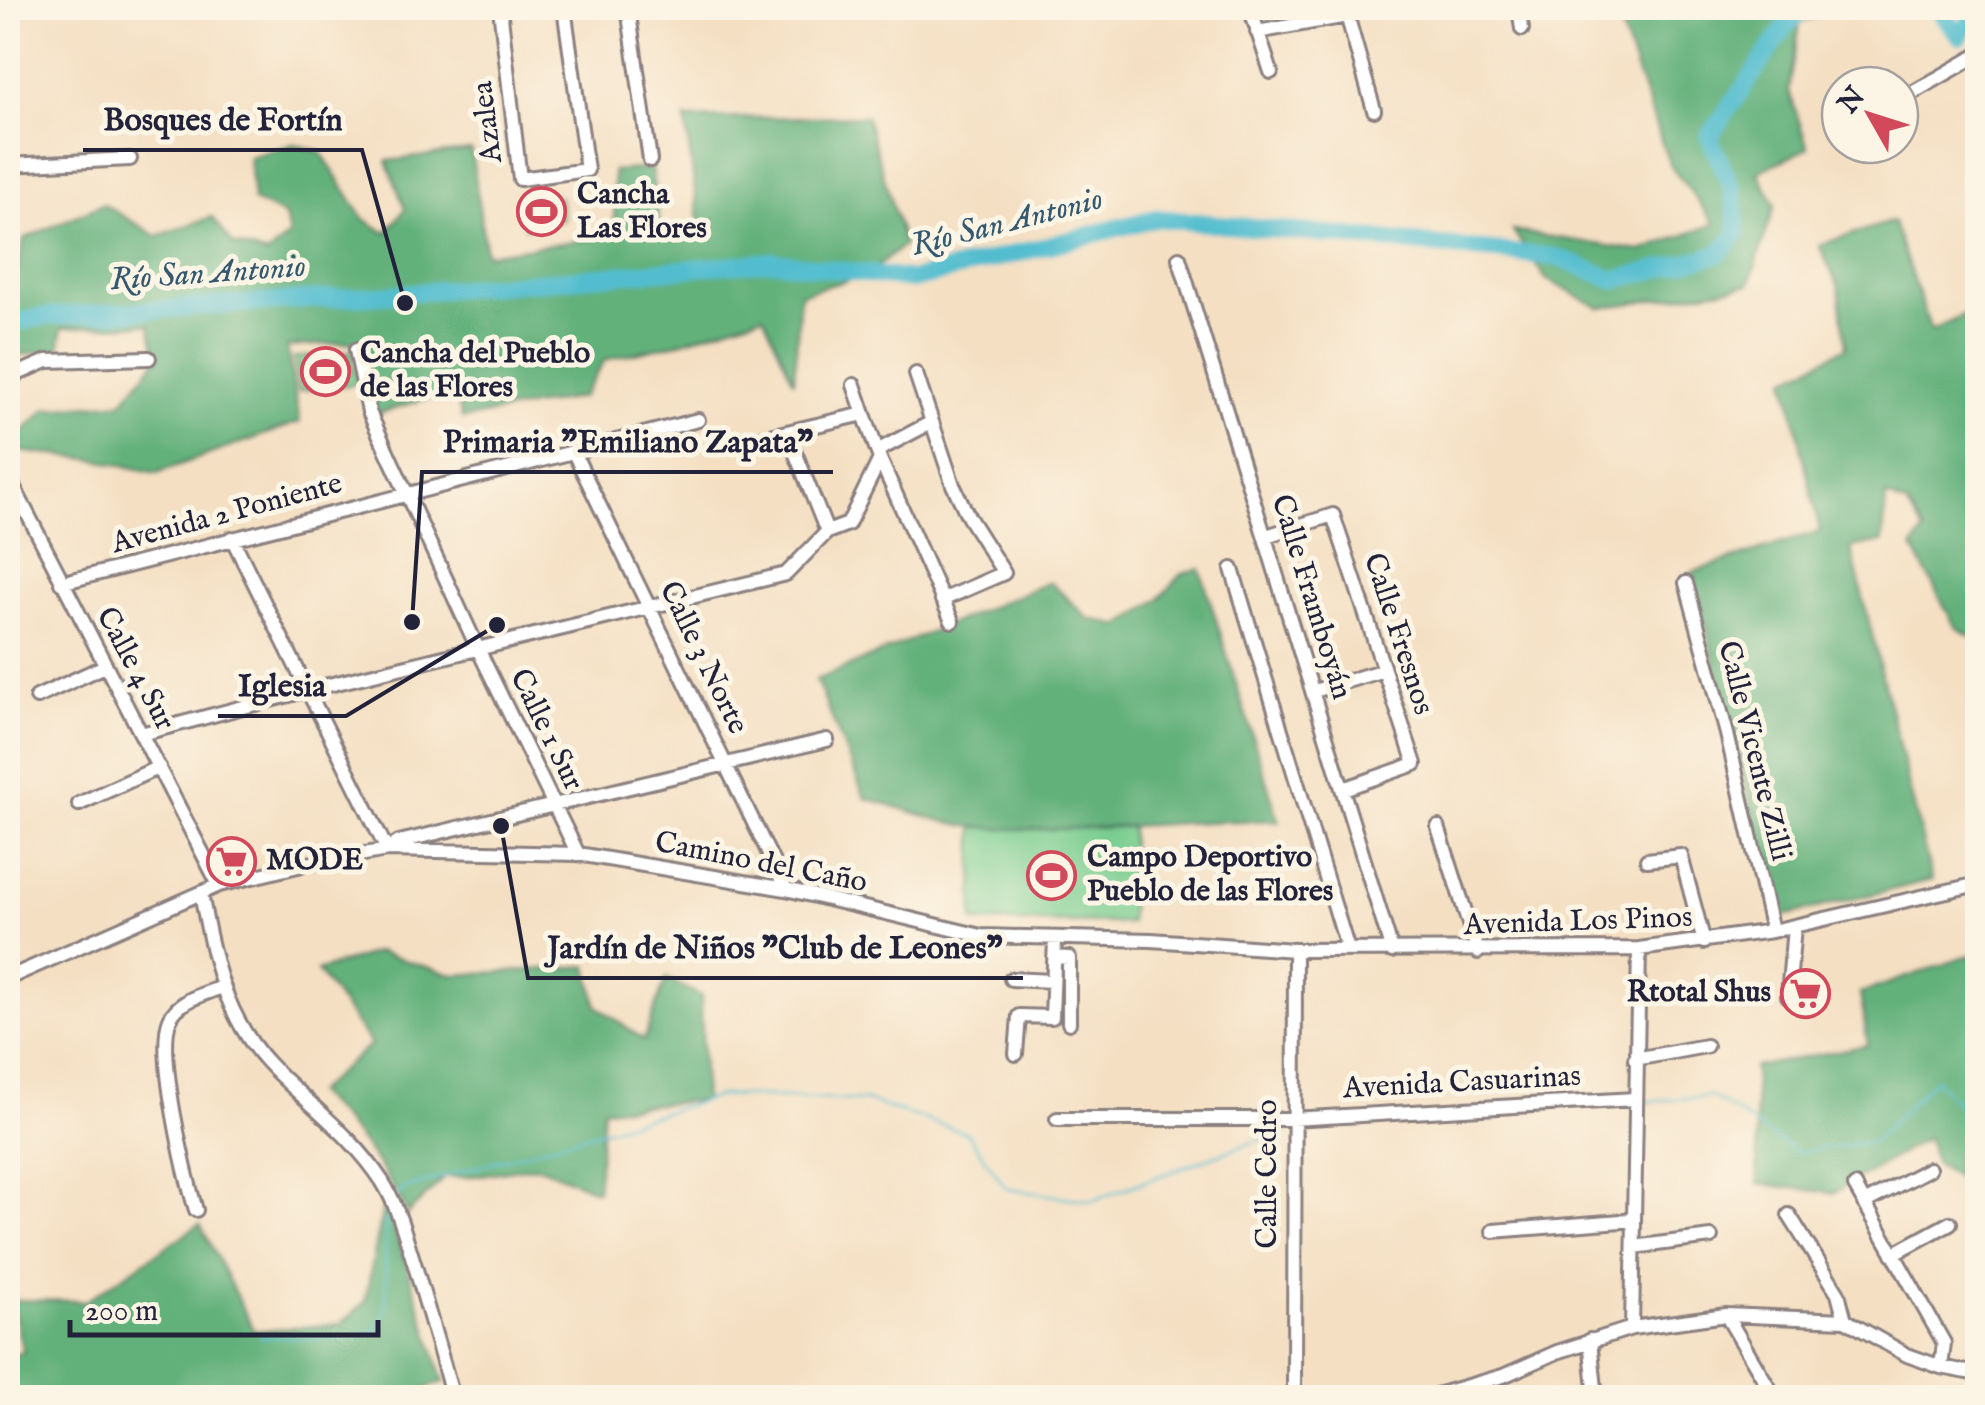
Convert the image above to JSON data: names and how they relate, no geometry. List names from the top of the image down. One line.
{"streets":{"street":["Azalea","Avenida 2 Poniente","Calle Framboyán","Calle Fresnos","Calle 3 Norte","Calle 4 Sur","Calle 1 Sur","Calle Vicente Zilli","Camino del Caño","Avenida Los Pinos","Avenida Casuarinas","Calle Cedro"]},"crossings":[["Avenida 2 Poniente","Calle 3 Norte"],["Avenida 2 Poniente","Calle 4 Sur"],["Avenida 2 Poniente","Calle 1 Sur"],["Calle Framboyán","Calle Fresnos"],["Calle Framboyán","Avenida Los Pinos"],["Calle 3 Norte","Camino del Caño"],["Calle 4 Sur","Camino del Caño"],["Calle 1 Sur","Camino del Caño"],["Calle Vicente Zilli","Avenida Los Pinos"],["Camino del Caño","Avenida Los Pinos"],["Camino del Caño","Calle Cedro"],["Avenida Los Pinos","Calle Cedro"],["Avenida Casuarinas","Calle Cedro"]],"water":["Río San Antonio"],"places":{"sports":["Cancha Las Flores","Cancha del Pueblo de las Flores","Campo Deportivo Pueblo de las Flores"],"other":["Bosques de Fortín","Primaria \"Emiliano Zapata\"","Iglesia","Jardín de Niños \"Club de Leones\""],"supermarket":["MODE","Rtotal Shus"]},"scale_bar":"200 m","north":"top left"}
